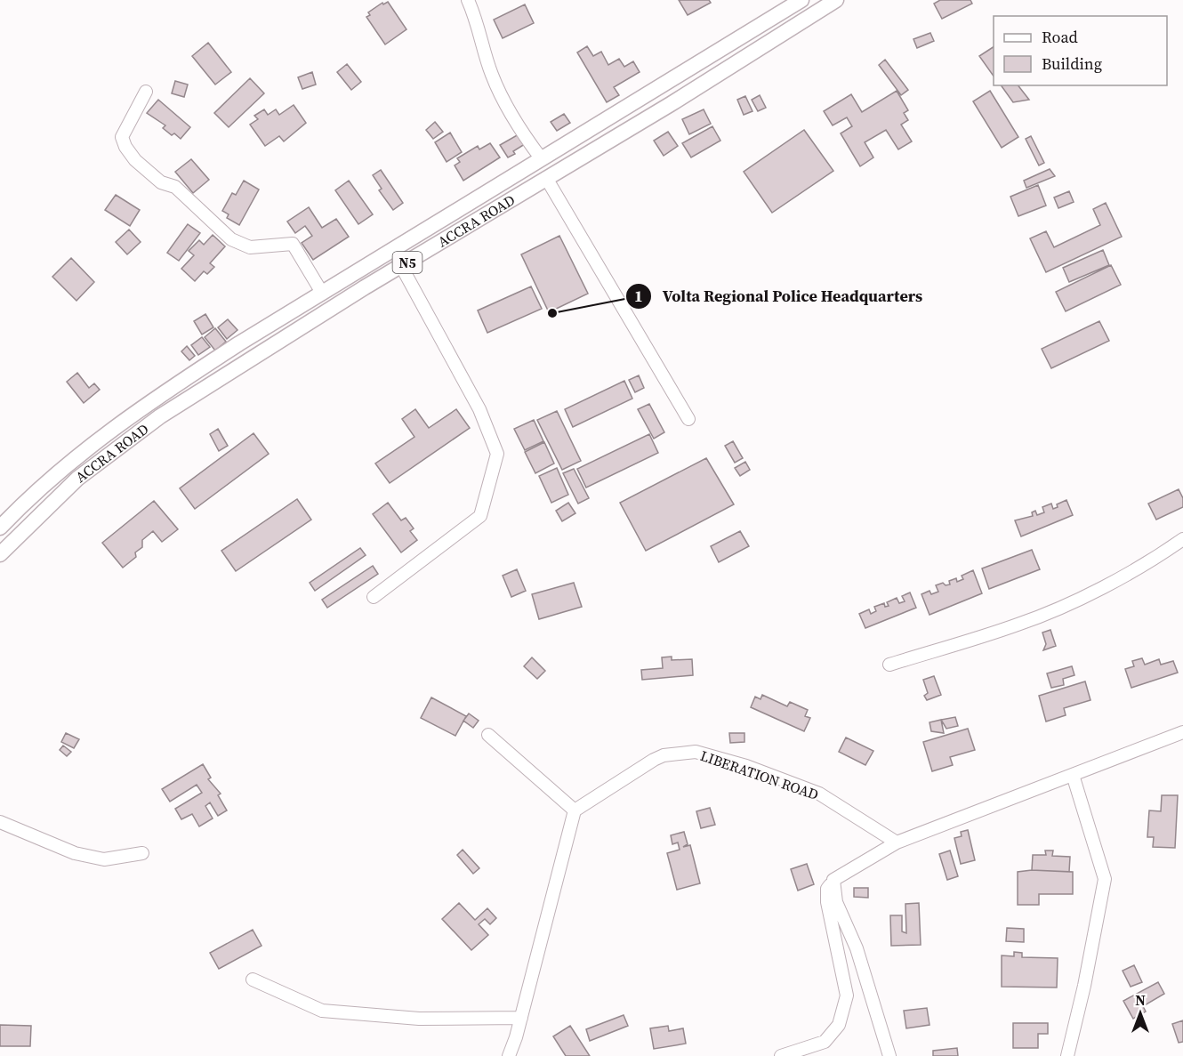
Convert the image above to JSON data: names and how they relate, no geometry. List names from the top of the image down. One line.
{"streets":{"main road":["ACCRA ROAD","N5"],"street":["LIBERATION ROAD"]},"places":["Volta Regional Police Headquarters"],"legend":["Road","Building"],"north":"top"}
